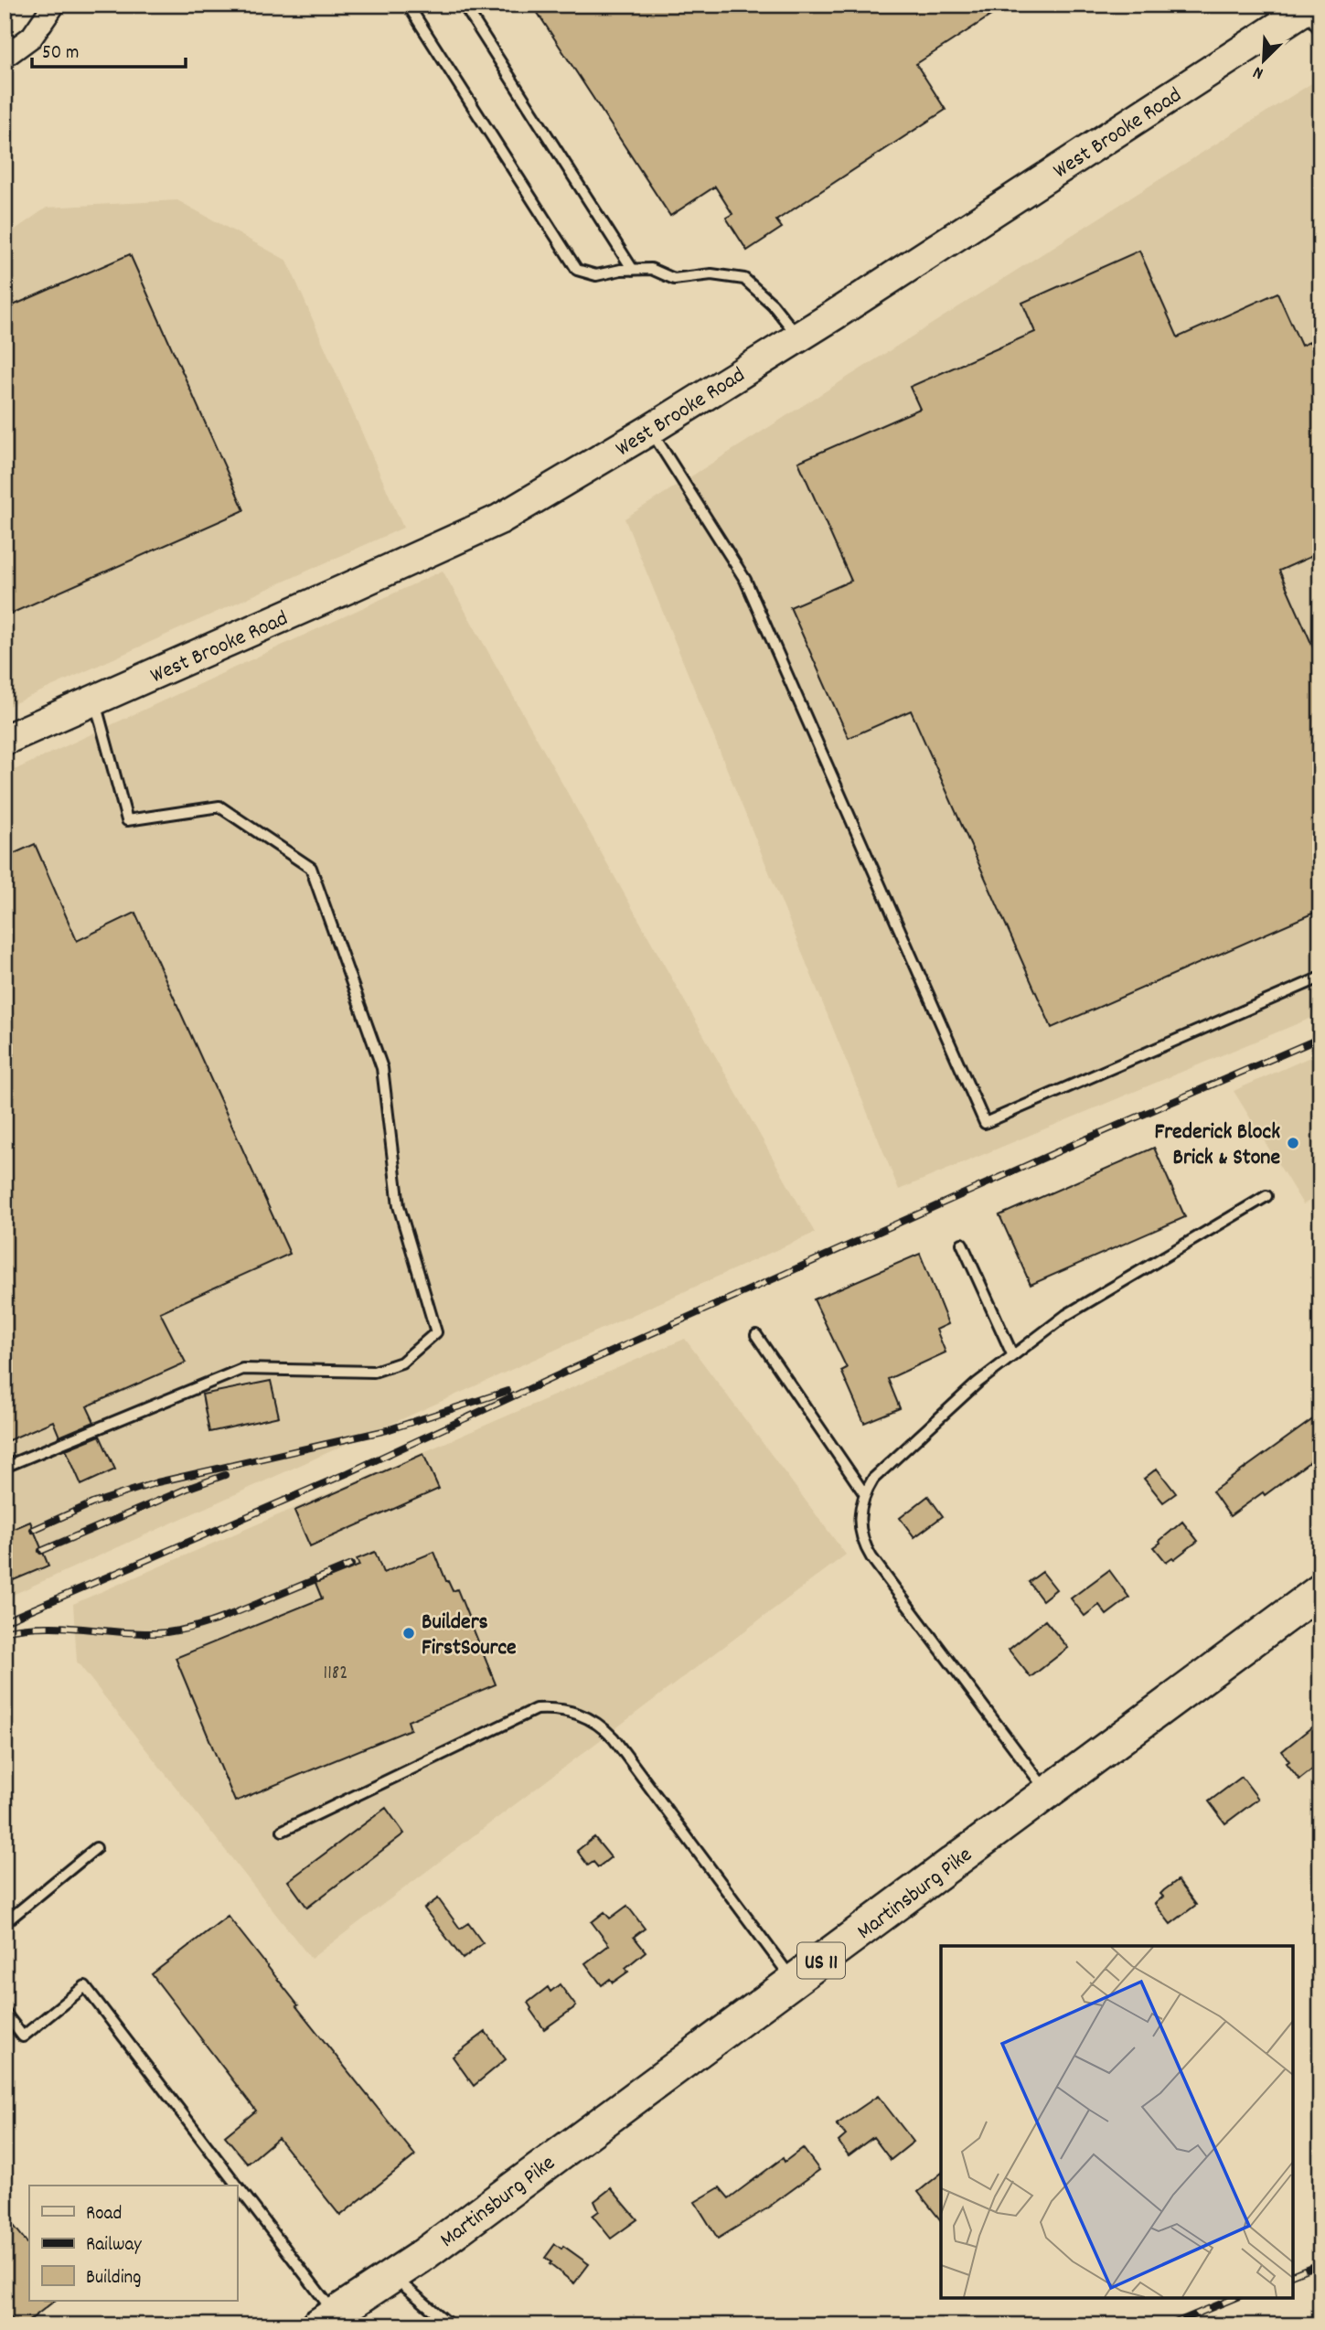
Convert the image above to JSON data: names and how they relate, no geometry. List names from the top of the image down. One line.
{"streets":{"main road":["Martinsburg Pike","US 11"],"street":["West Brooke Road"]},"places":["Frederick Block Brick & Stone","Builders FirstSource"],"house_numbers":["1182"],"legend":["Road","Railway","Building"],"scale_bar":"50 m","north":"bottom left"}
